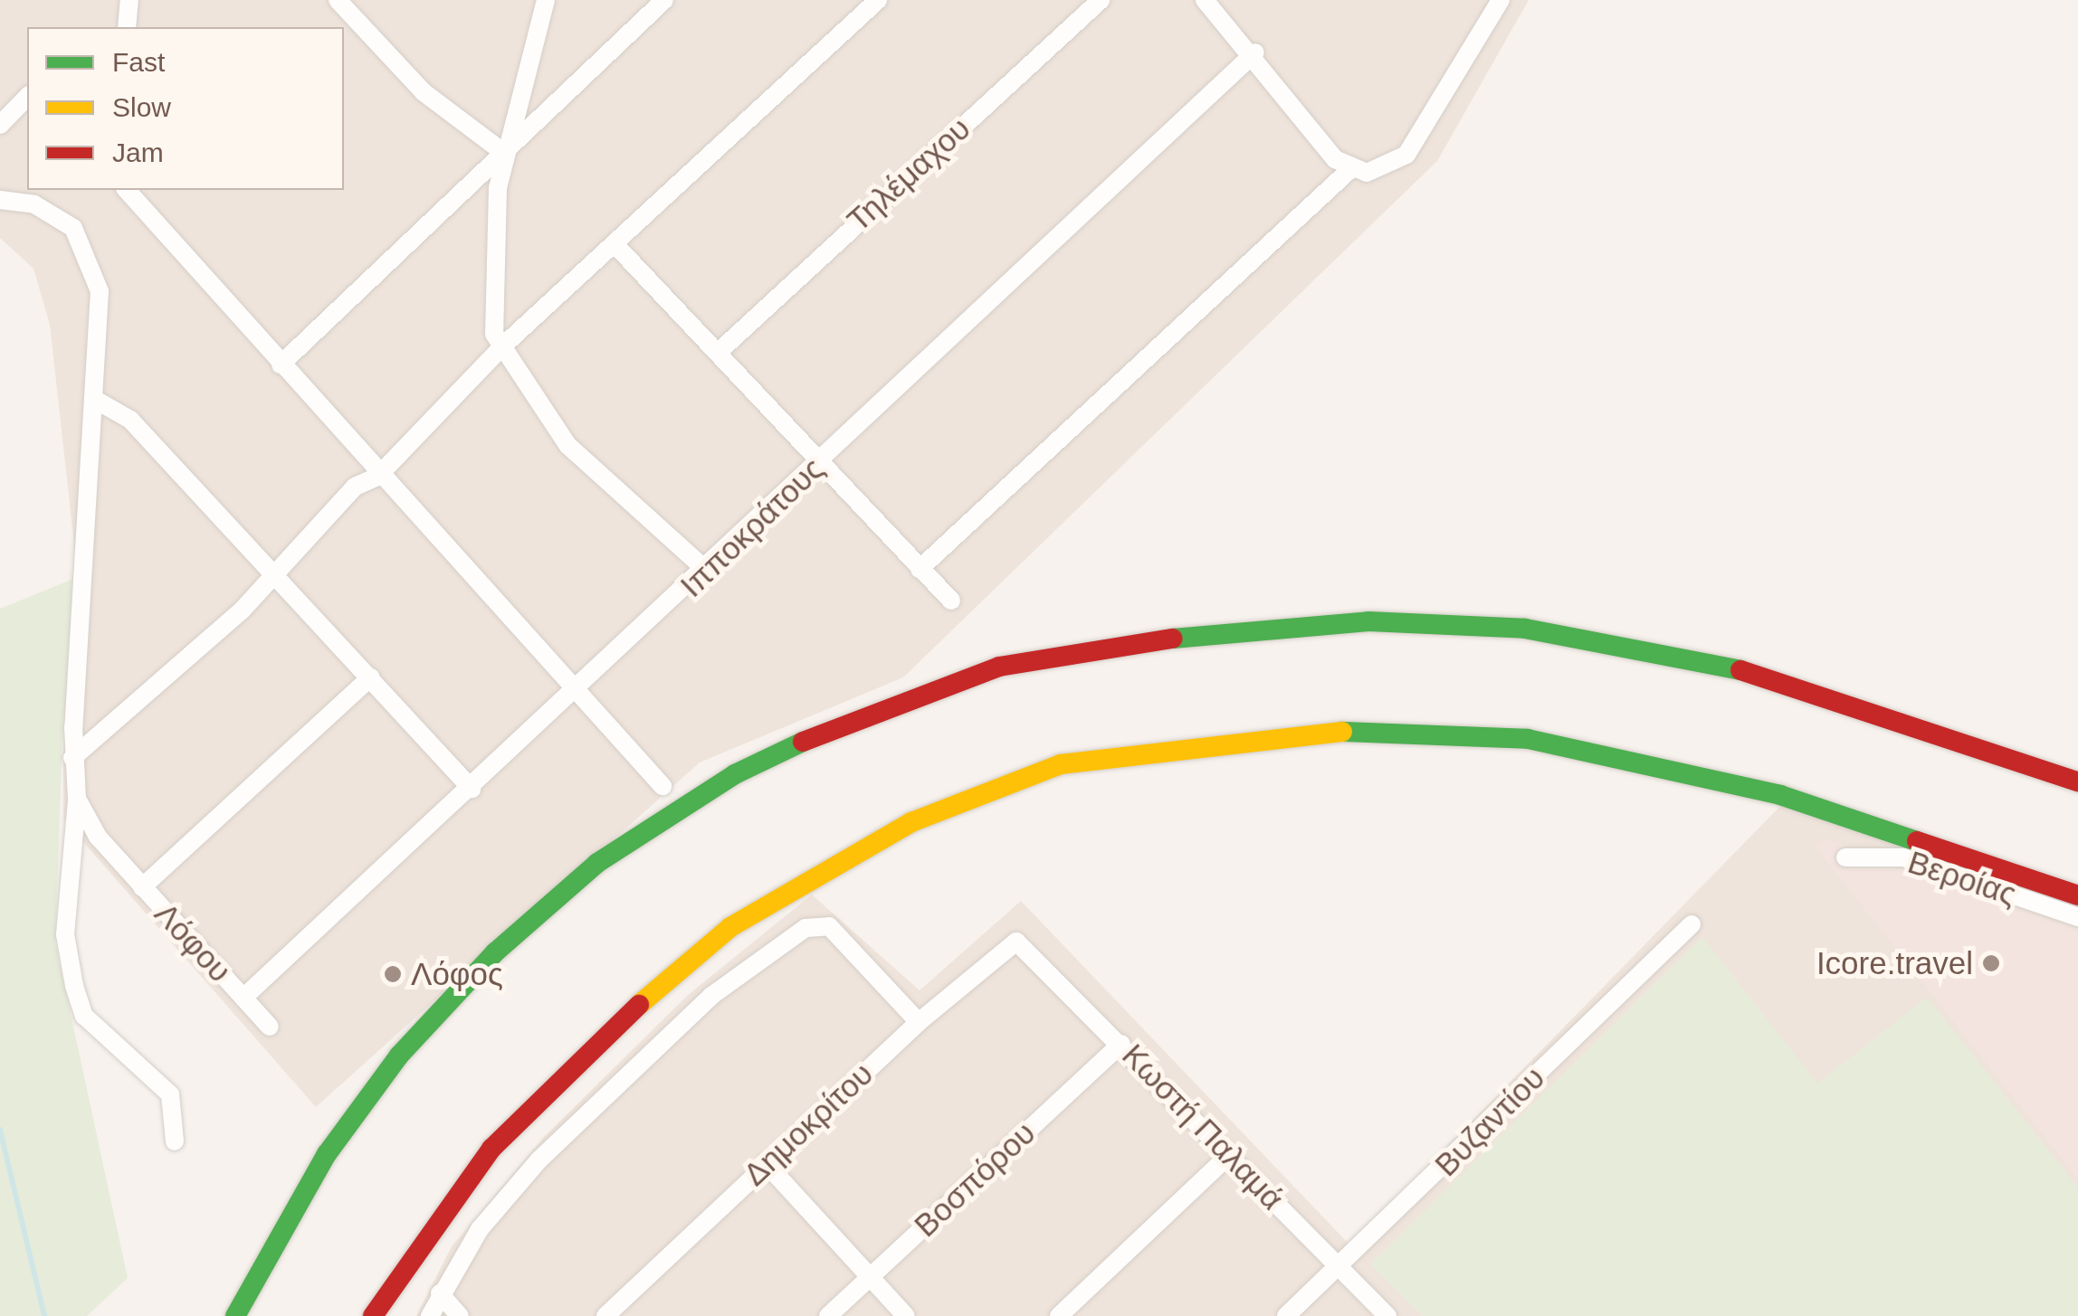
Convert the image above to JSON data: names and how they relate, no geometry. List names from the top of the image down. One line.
{"streets":{"street":["Τηλέμαχου","Ιπποκράτους","Βεροίας","Λόφου","Βυζαντίου","Δημοκρίτου","Κωστή Παλαμά","Βοσπόρου"]},"crossings":[["Ιπποκράτους","Λόφου"],["Βυζαντίου","Κωστή Παλαμά"],["Δημοκρίτου","Κωστή Παλαμά"],["Κωστή Παλαμά","Βοσπόρου"]],"places":["Icore.travel","Λόφος"],"legend":["Fast","Slow","Jam"]}
